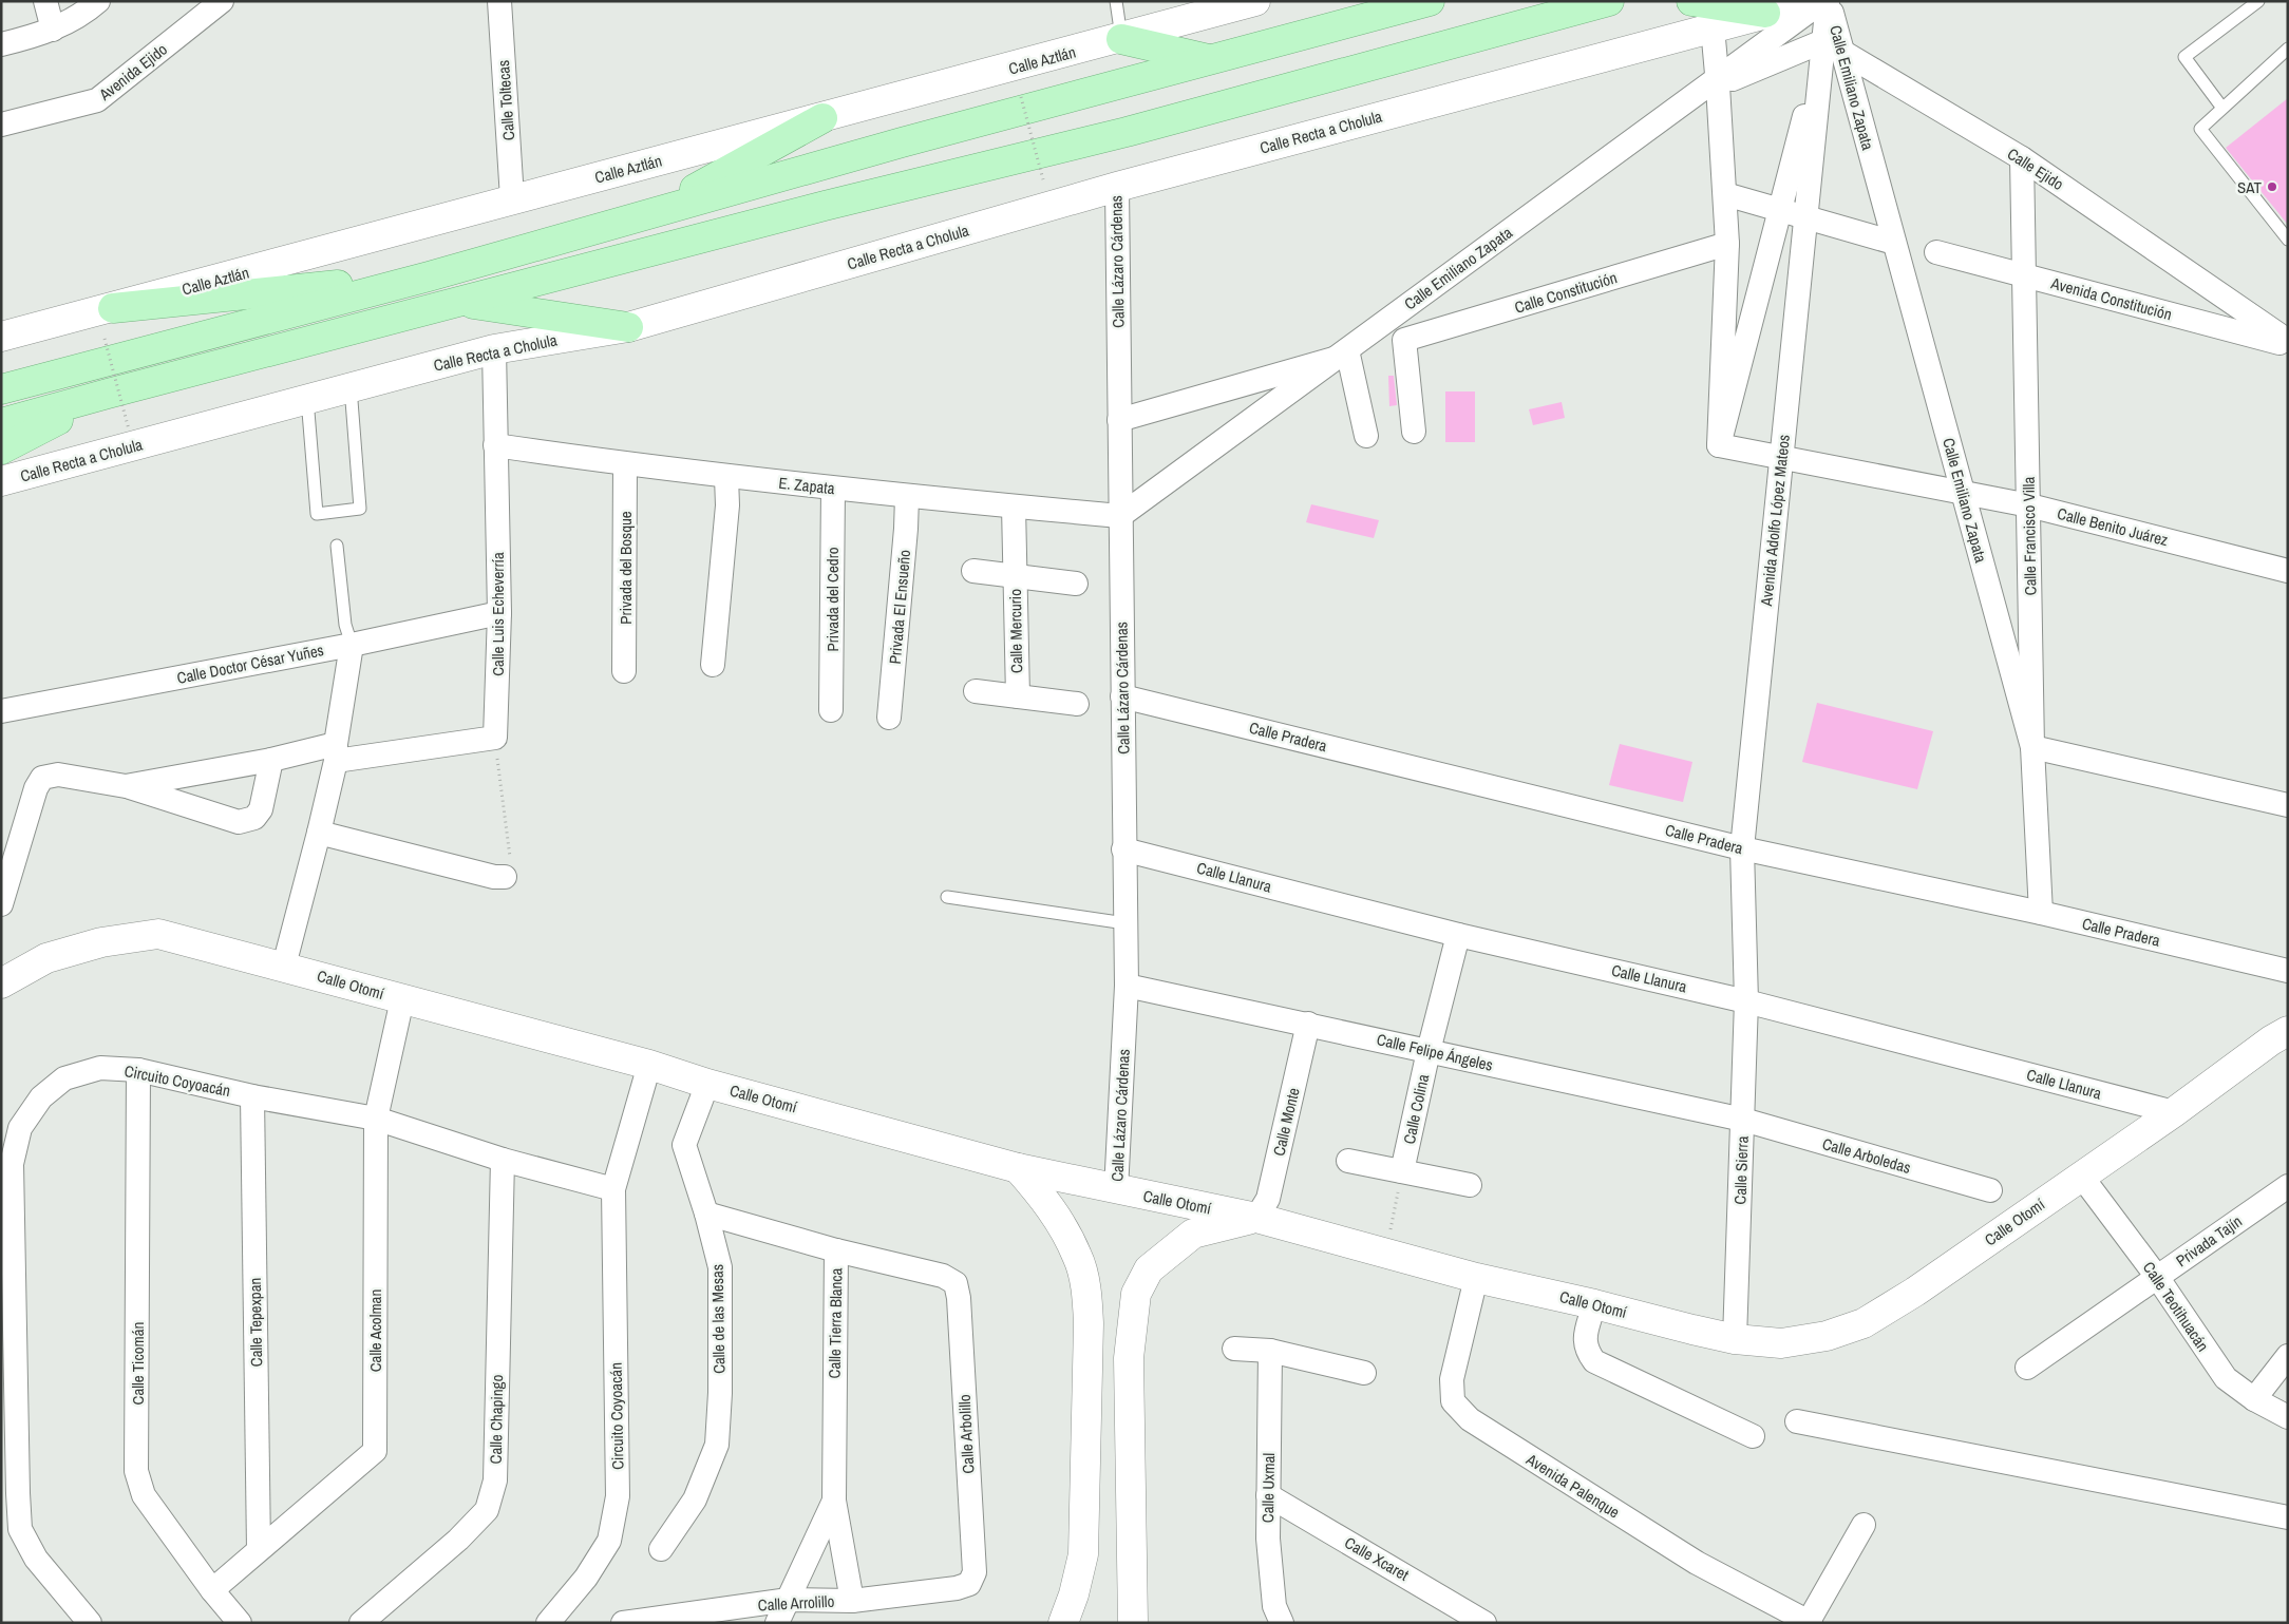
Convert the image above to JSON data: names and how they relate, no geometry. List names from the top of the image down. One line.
{"streets":{"street":["Calle Aztlán","Avenida Ejido","Calle Emiliano Zapata","Calle Toltecas","Calle Recta a Cholula","Calle Ejido","Calle Lázaro Cárdenas","Calle Constitución","Avenida Constitución","E. Zapata","Avenida Adolfo López Mateos","Calle Benito Juárez","Calle Francisco Villa","Privada del Bosque","Privada del Cedro","Privada El Ensueño","Calle Luis Echeverría","Calle Mercurio","Calle Doctor César Yuñes","Calle Pradera","Calle Llanura","Calle Otomí","Calle Felipe Ángeles","Circuito Coyoacán","Calle Colina","Calle Monte","Calle Arboledas","Calle Sierra","Privada Tajín","Calle Teotihuacán","Calle de las Mesas","Calle Tepexpan","Calle Tierra Blanca","Calle Acolman","Calle Ticomán","Calle Chapingo","Calle Arbolillo","Avenida Palenque","Calle Uxmal","Calle Xcaret","Calle Arrolillo"]},"crossings":[["Calle Aztlán","Calle Toltecas"],["Calle Emiliano Zapata","Calle Recta a Cholula"],["Calle Emiliano Zapata","Calle Ejido"],["Calle Emiliano Zapata","Calle Lázaro Cárdenas"],["Calle Emiliano Zapata","E. Zapata"],["Calle Emiliano Zapata","Avenida Adolfo López Mateos"],["Calle Emiliano Zapata","Calle Benito Juárez"],["Calle Emiliano Zapata","Calle Francisco Villa"],["Calle Recta a Cholula","Calle Ejido"],["Calle Recta a Cholula","Calle Lázaro Cárdenas"],["Calle Recta a Cholula","Calle Luis Echeverría"],["Calle Ejido","Avenida Constitución"],["Calle Ejido","Avenida Adolfo López Mateos"],["Calle Ejido","Calle Francisco Villa"],["Calle Lázaro Cárdenas","E. Zapata"],["Calle Lázaro Cárdenas","Calle Pradera"],["Calle Lázaro Cárdenas","Calle Llanura"],["Calle Lázaro Cárdenas","Calle Otomí"],["Calle Lázaro Cárdenas","Calle Felipe Ángeles"],["Avenida Constitución","Calle Francisco Villa"],["E. Zapata","Privada del Bosque"],["E. Zapata","Privada del Cedro"],["E. Zapata","Privada El Ensueño"],["E. Zapata","Calle Luis Echeverría"],["E. Zapata","Calle Mercurio"],["Avenida Adolfo López Mateos","Calle Benito Juárez"],["Avenida Adolfo López Mateos","Calle Pradera"],["Avenida Adolfo López Mateos","Calle Llanura"],["Avenida Adolfo López Mateos","Calle Sierra"],["Calle Benito Juárez","Calle Francisco Villa"],["Calle Francisco Villa","Calle Pradera"],["Calle Luis Echeverría","Calle Doctor César Yuñes"],["Calle Llanura","Calle Otomí"],["Calle Llanura","Calle Colina"],["Calle Llanura","Calle Sierra"],["Calle Otomí","Circuito Coyoacán"],["Calle Otomí","Calle Monte"],["Calle Otomí","Calle Sierra"],["Calle Otomí","Calle Teotihuacán"],["Calle Otomí","Calle de las Mesas"],["Calle Otomí","Calle Acolman"],["Calle Otomí","Avenida Palenque"],["Calle Felipe Ángeles","Calle Colina"],["Calle Felipe Ángeles","Calle Monte"],["Calle Felipe Ángeles","Calle Arboledas"],["Calle Felipe Ángeles","Calle Sierra"],["Circuito Coyoacán","Calle Tepexpan"],["Circuito Coyoacán","Calle Acolman"],["Circuito Coyoacán","Calle Ticomán"],["Circuito Coyoacán","Calle Chapingo"],["Calle Arboledas","Calle Sierra"],["Privada Tajín","Calle Teotihuacán"],["Calle de las Mesas","Calle Tierra Blanca"],["Calle Tepexpan","Calle Acolman"],["Calle Tierra Blanca","Calle Arbolillo"],["Calle Tierra Blanca","Calle Arrolillo"],["Calle Acolman","Calle Ticomán"],["Calle Arbolillo","Calle Arrolillo"],["Calle Uxmal","Calle Xcaret"]],"places":["SAT"]}
